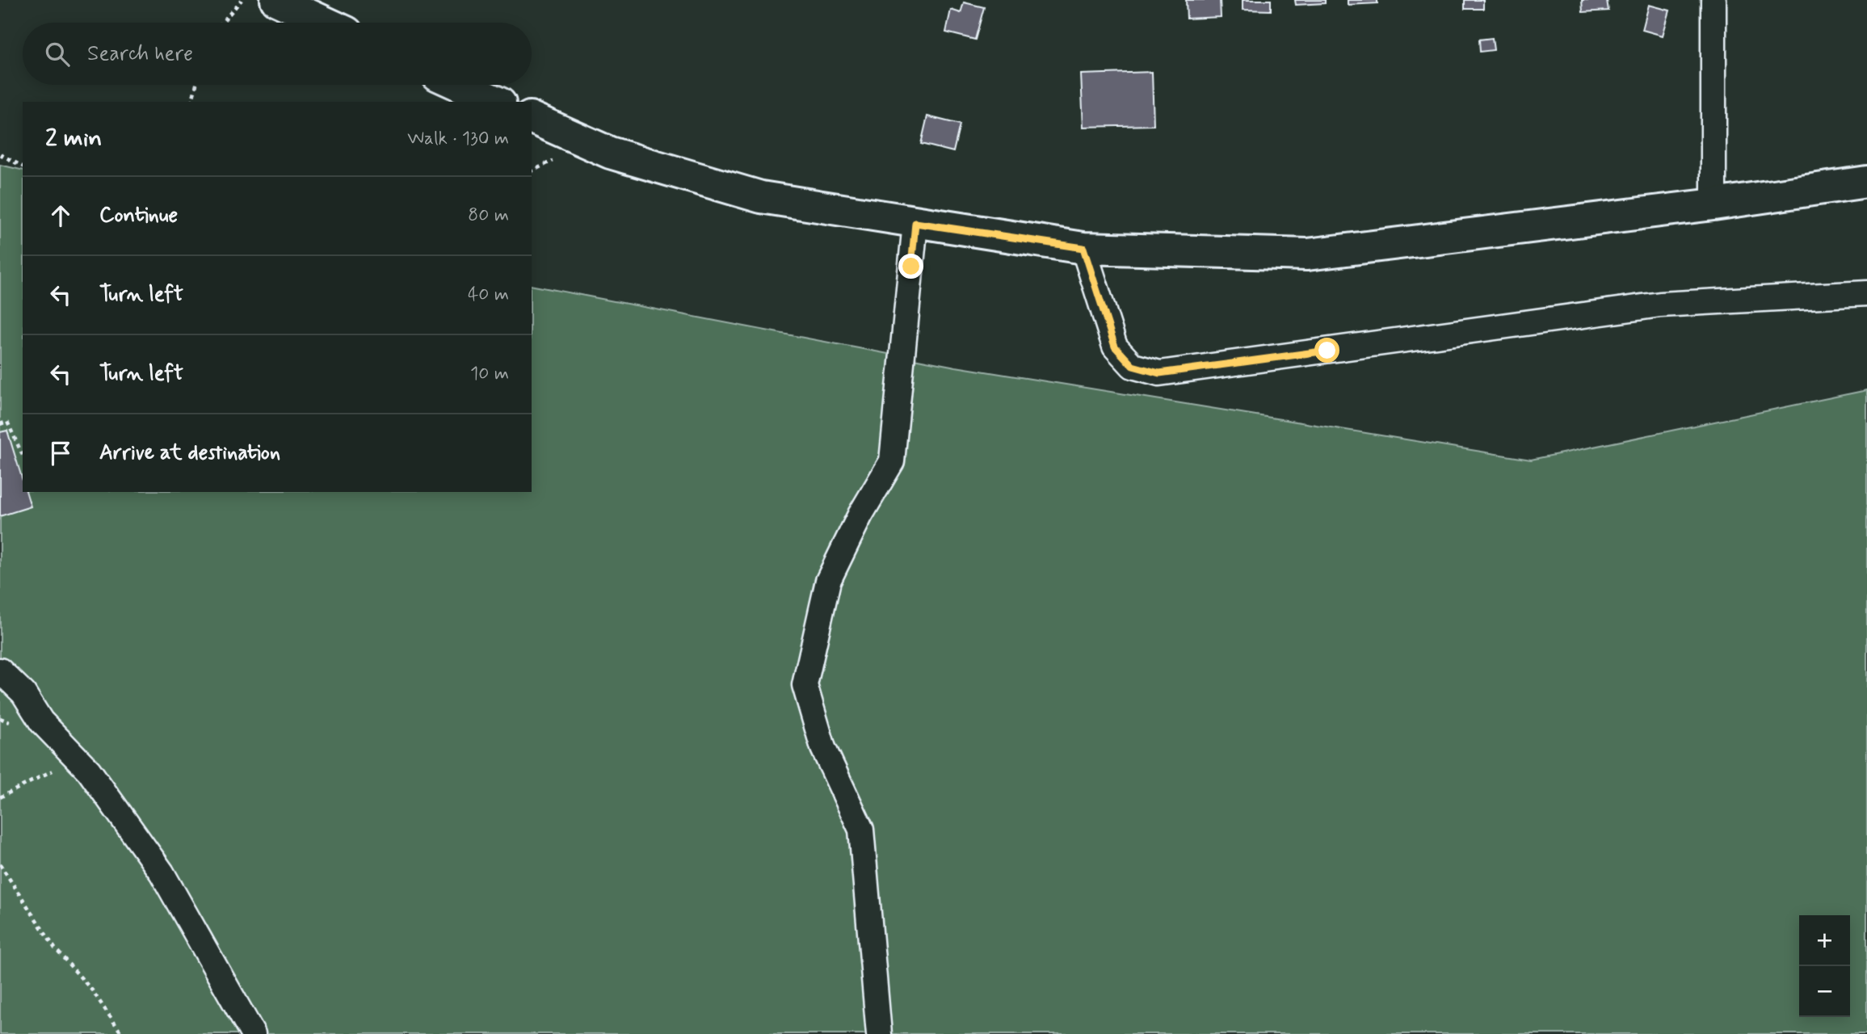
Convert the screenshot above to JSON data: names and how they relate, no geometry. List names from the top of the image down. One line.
{"page":{"search":"Search here","heading":["2 min","Walk · 130 m"],"list":[["Continue","80 m"],["Turn left","40 m"],["Turn left","10 m"],"Arrive at destination"],"map_buttons":["+","−"]}}
